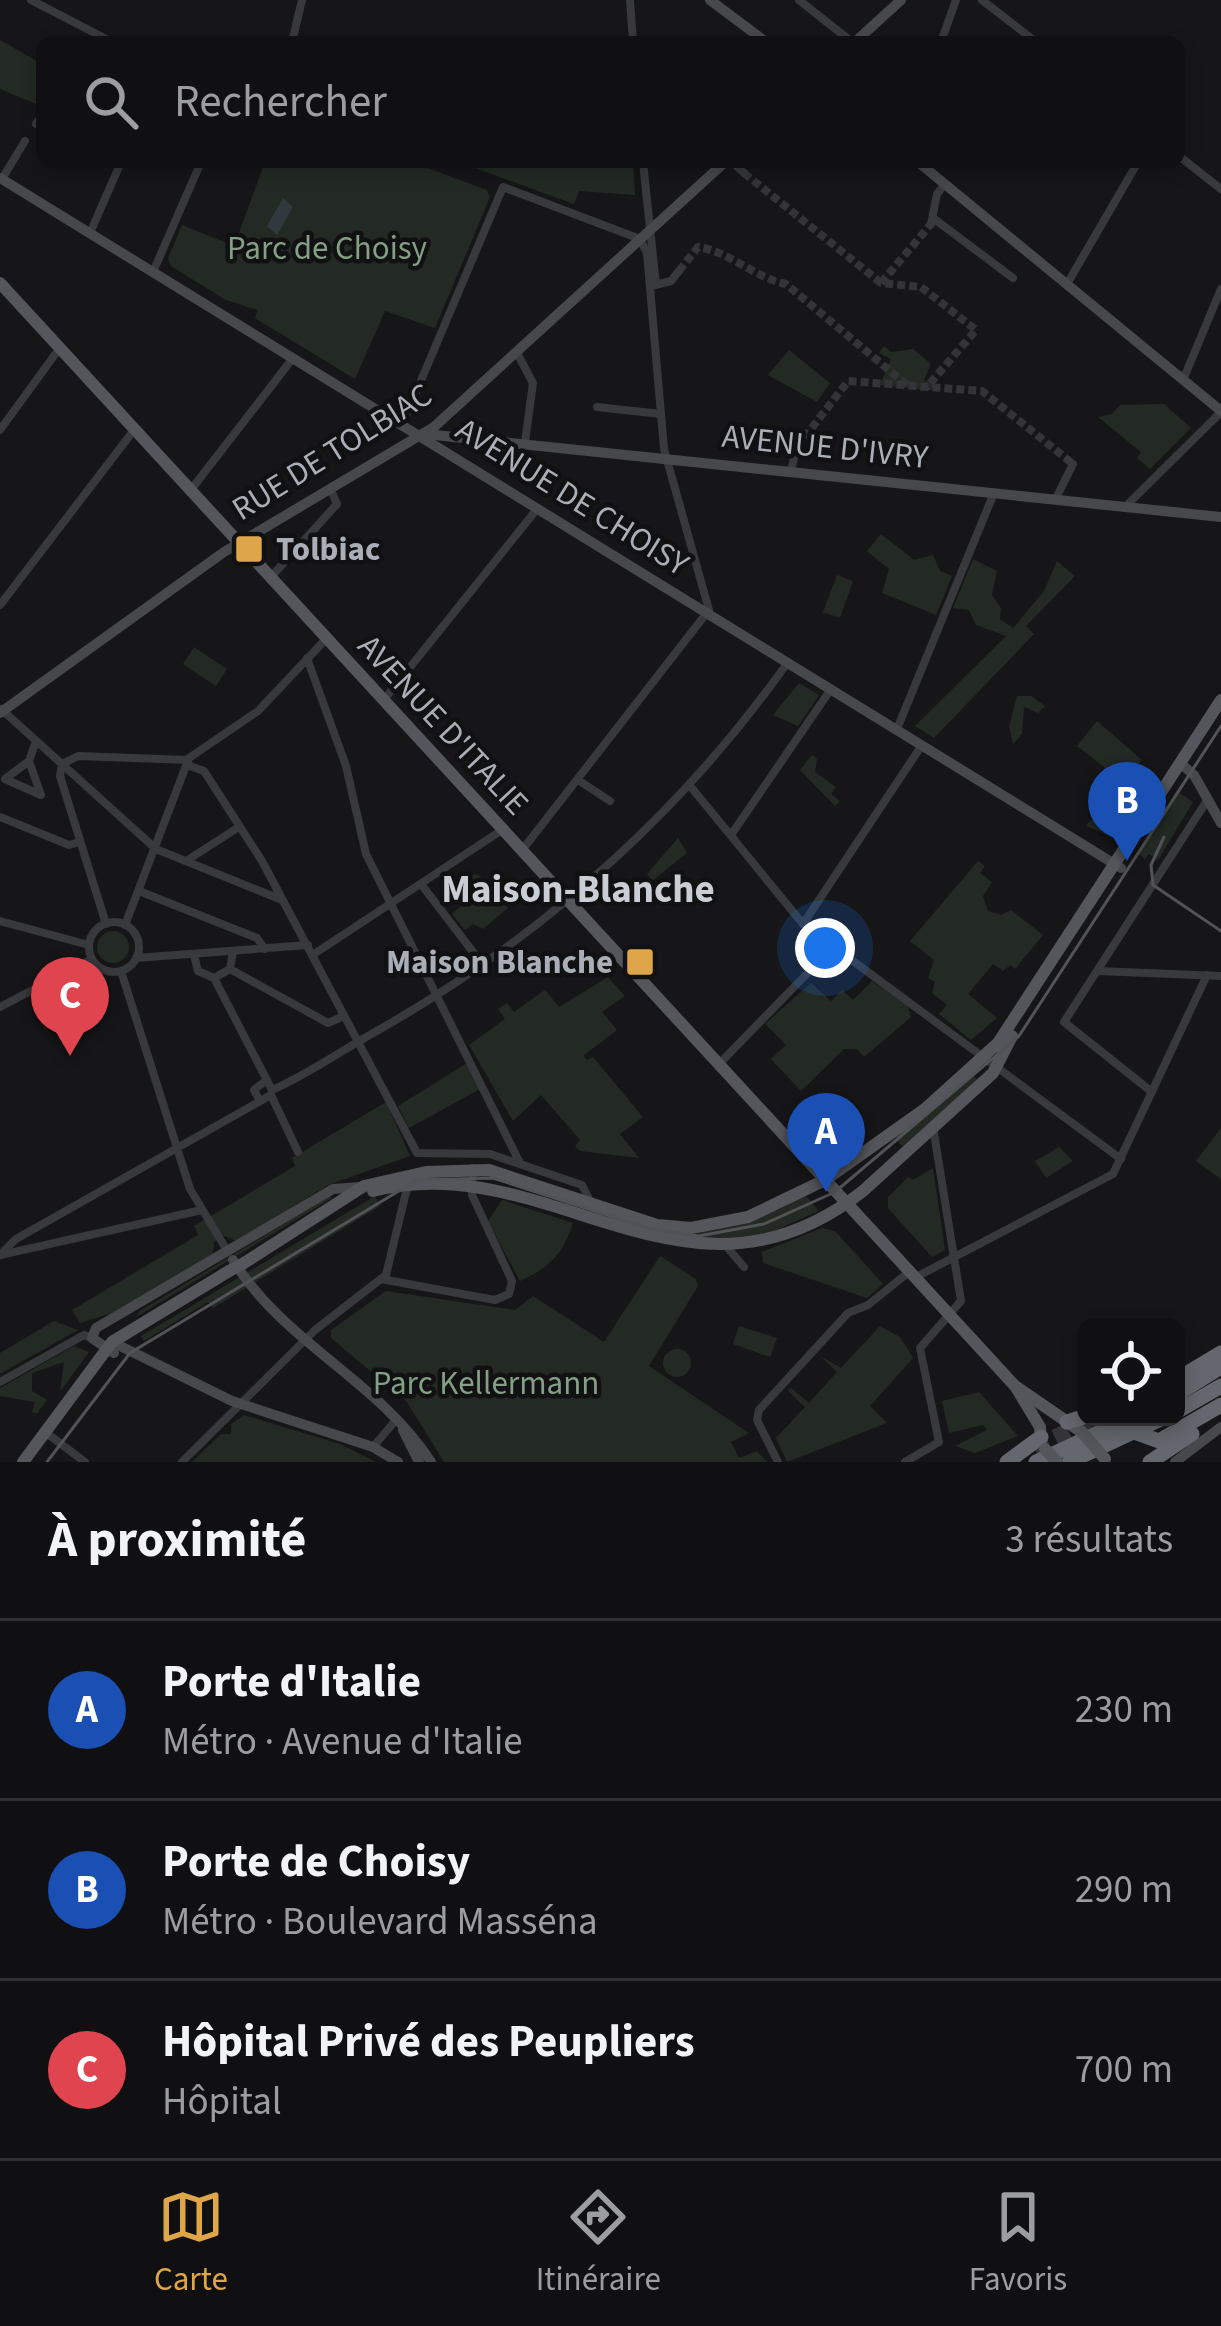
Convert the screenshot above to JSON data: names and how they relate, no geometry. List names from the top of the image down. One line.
{"streets":{"main road":["AVENUE D'IVRY","RUE DE TOLBIAC","AVENUE DE CHOISY","AVENUE D'ITALIE"]},"crossings":[["AVENUE D'IVRY","RUE DE TOLBIAC"],["AVENUE D'IVRY","AVENUE DE CHOISY"],["RUE DE TOLBIAC","AVENUE DE CHOISY"],["RUE DE TOLBIAC","AVENUE D'ITALIE"]],"districts":["Maison-Blanche"],"parks":["Parc de Choisy","Parc Kellermann"],"places":{"transit":["Tolbiac","Maison Blanche"]},"page":{"search":"Rechercher","pins":["B","C","A"],"heading":["À proximité","3 résultats"],"list":[{"mark":"A","name":"Porte d'Italie","note":"Métro · Avenue d'Italie","value":"230 m"},{"mark":"B","name":"Porte de Choisy","note":"Métro · Boulevard Masséna","value":"290 m"},{"mark":"C","name":"Hôpital Privé des Peupliers","note":"Hôpital","value":"700 m"}],"nav":["Carte","Itinéraire","Favoris"]}}
